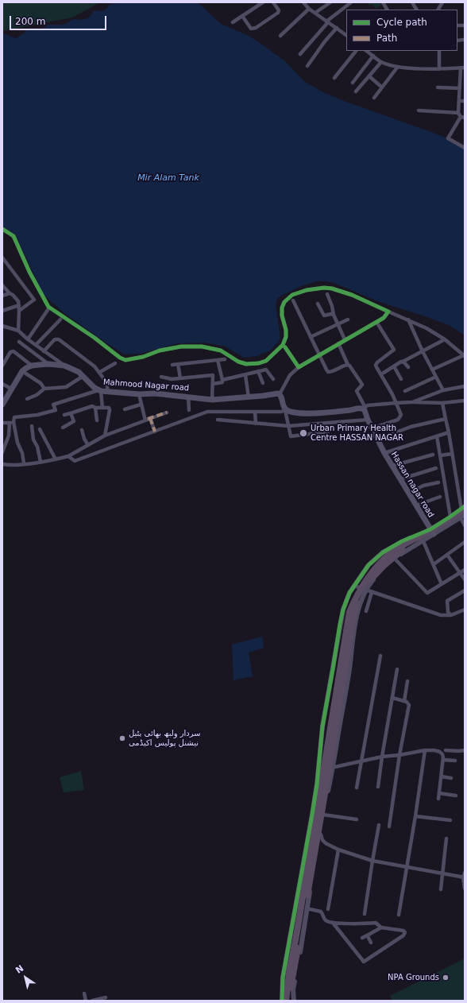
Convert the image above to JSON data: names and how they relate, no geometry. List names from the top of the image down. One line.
{"streets":{"main road":["Mahmood Nagar road","Hassan nagar road"]},"water":["Mir Alam Tank"],"places":["Urban Primary Health Centre HASSAN NAGAR","سردار ولبھ بھائی پٹیل نیشنل پولیس اکیڈمی","NPA Grounds"],"legend":["Cycle path","Path"],"scale_bar":"200 m","north":"top left"}
